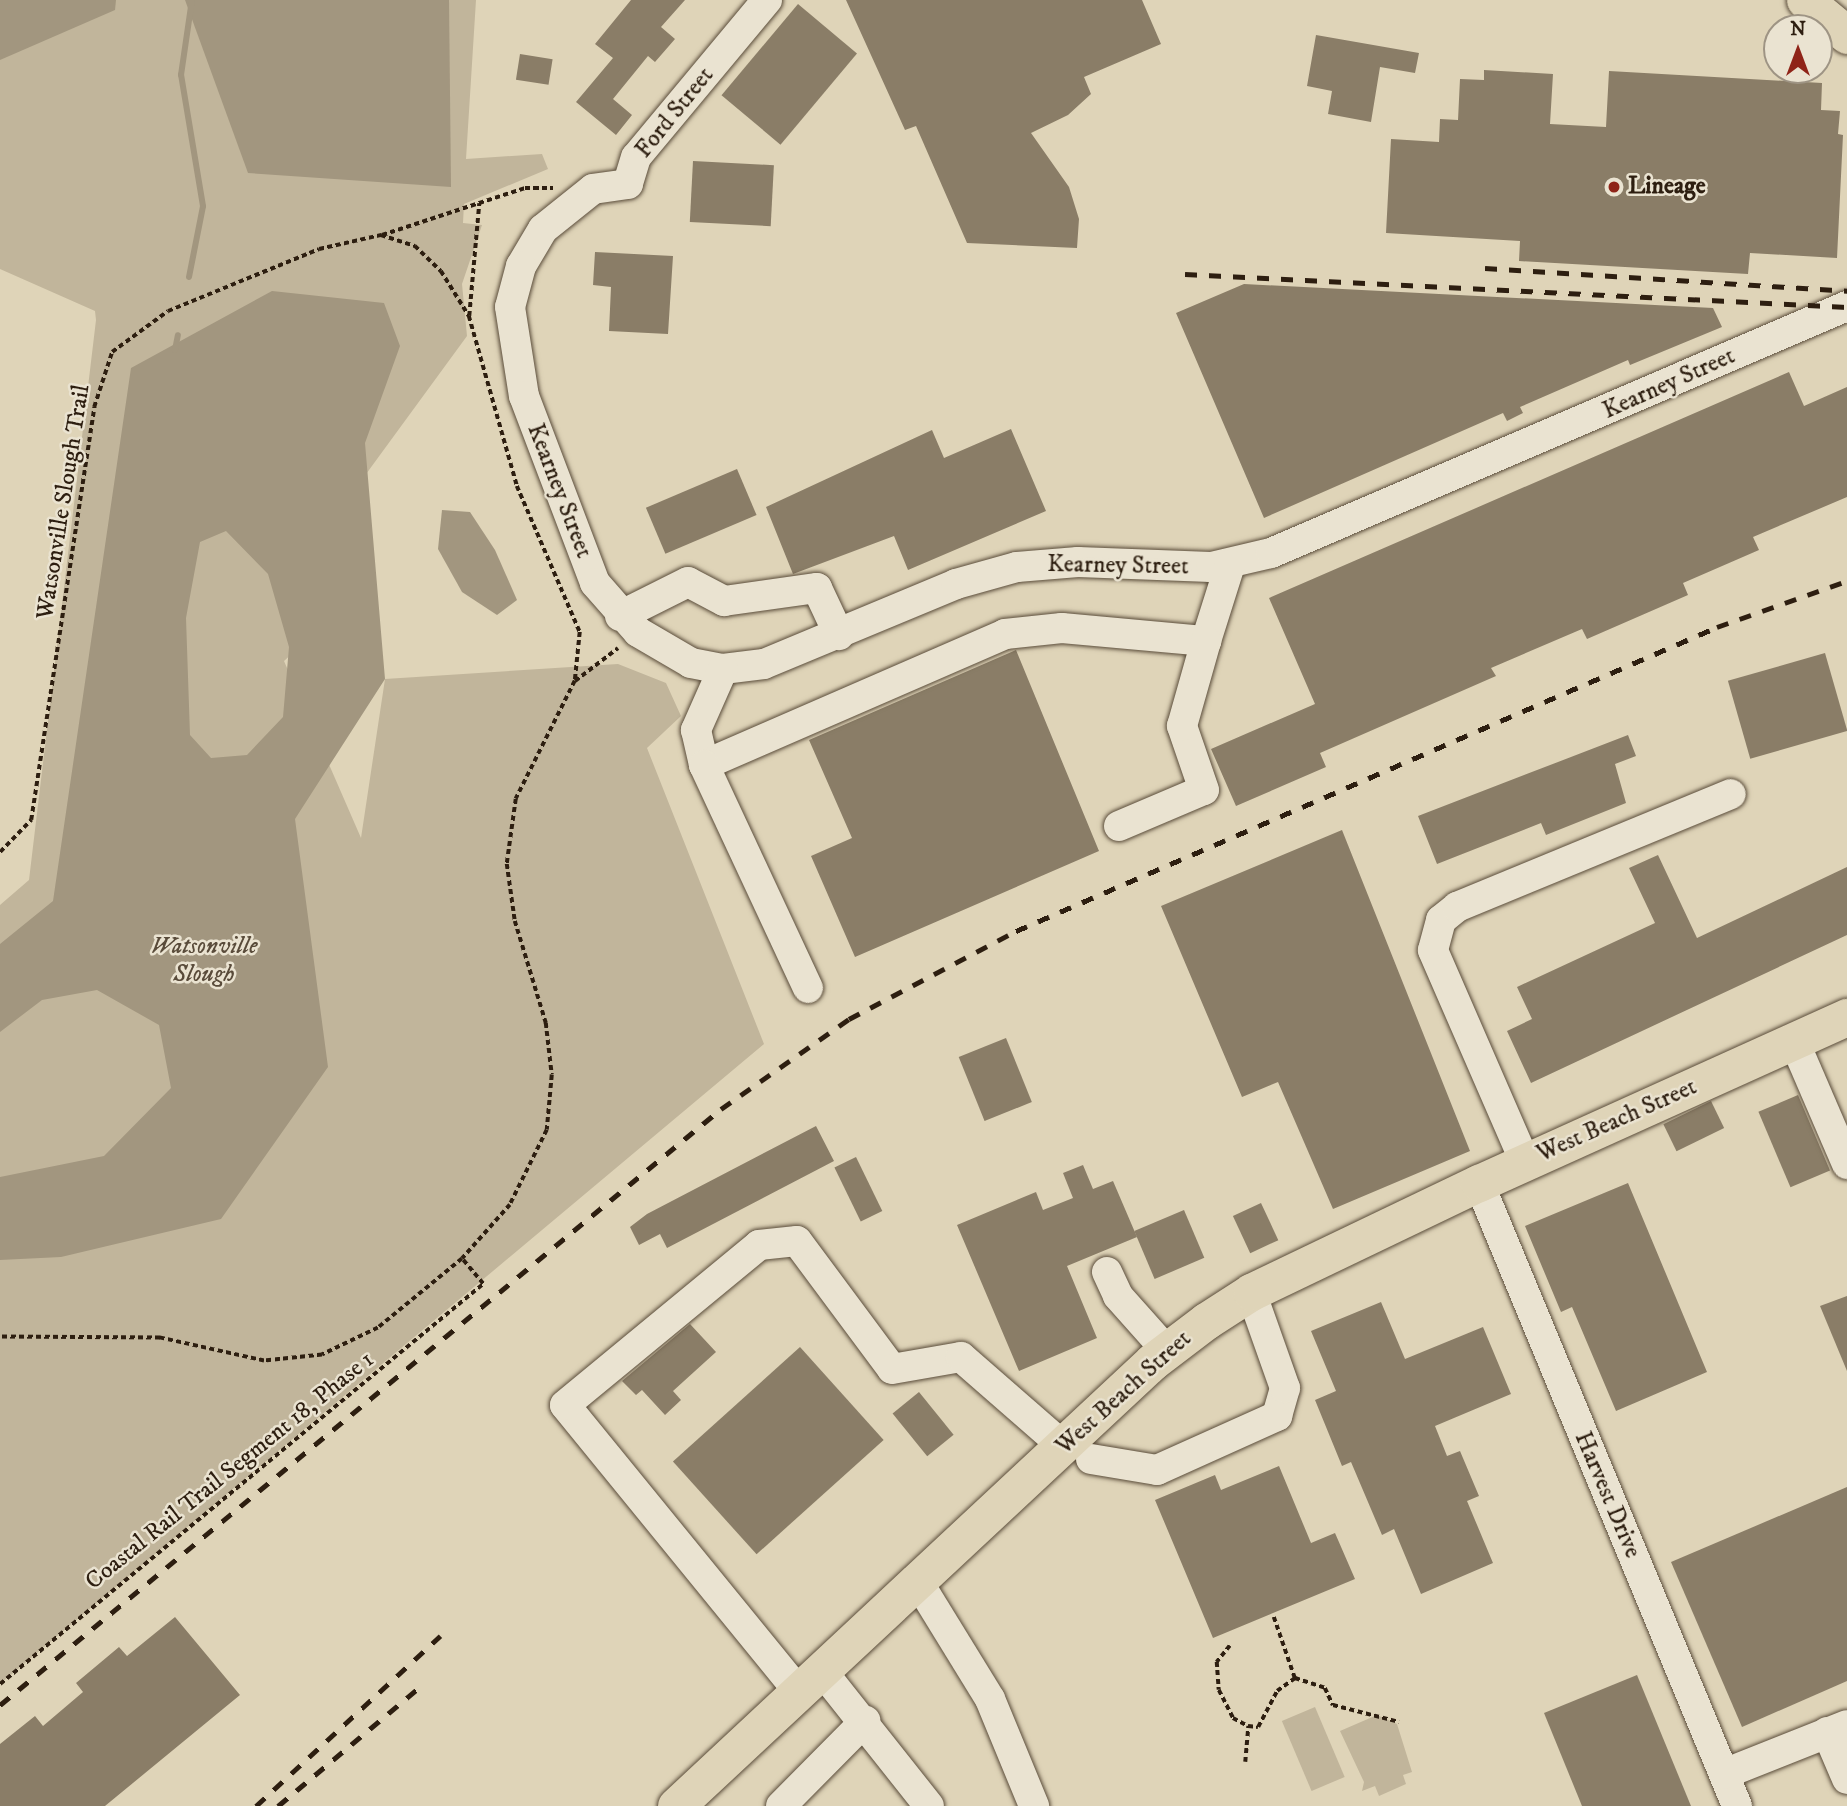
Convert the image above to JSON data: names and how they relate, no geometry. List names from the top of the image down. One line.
{"streets":{"main road":["West Beach Street"],"street":["Ford Street","Kearney Street","Harvest Drive"],"path":["Watsonville Slough Trail","Coastal Rail Trail Segment 18, Phase 1"]},"crossings":[["Ford Street","Kearney Street"],["Watsonville Slough Trail","Coastal Rail Trail Segment 18, Phase 1"],["West Beach Street","Harvest Drive"]],"parks":["Watsonville Slough"],"places":["Lineage"],"north":"top"}
